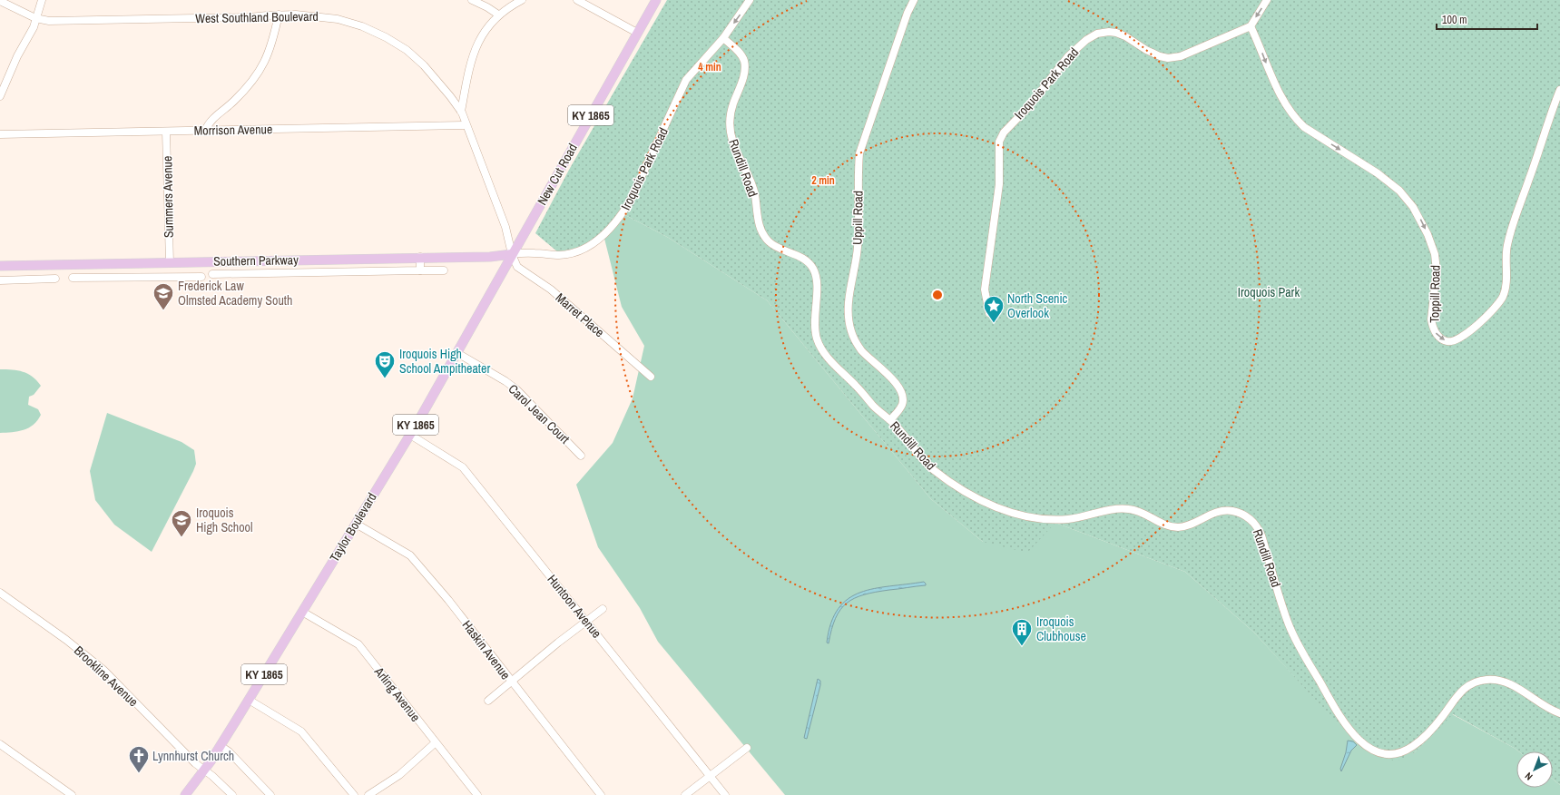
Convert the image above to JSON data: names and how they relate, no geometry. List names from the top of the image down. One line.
{"streets":{"main road":["KY 1865","New Cut Road","Southern Parkway","Taylor Boulevard"],"street":["West Southland Boulevard","Iroquois Park Road","Morrison Avenue","Rundill Road","Summers Avenue","Uppill Road","Toppill Road","Marret Place","Carol Jean Court","Huntoon Avenue","Haskin Avenue","Brookline Avenue","Arling Avenue"]},"crossings":[["West Southland Boulevard","Iroquois Park Road"],["West Southland Boulevard","Morrison Avenue"],["West Southland Boulevard","New Cut Road"],["West Southland Boulevard","Southern Parkway"],["West Southland Boulevard","Marret Place"],["West Southland Boulevard","Taylor Boulevard"],["Iroquois Park Road","Rundill Road"],["Iroquois Park Road","New Cut Road"],["Iroquois Park Road","Southern Parkway"],["Iroquois Park Road","Toppill Road"],["Iroquois Park Road","Marret Place"],["Iroquois Park Road","Taylor Boulevard"],["Morrison Avenue","Summers Avenue"],["Rundill Road","Uppill Road"],["New Cut Road","Southern Parkway"],["New Cut Road","Marret Place"],["New Cut Road","Taylor Boulevard"],["Summers Avenue","Southern Parkway"],["Southern Parkway","Marret Place"],["Southern Parkway","Taylor Boulevard"],["Marret Place","Taylor Boulevard"],["Carol Jean Court","Taylor Boulevard"],["Taylor Boulevard","Huntoon Avenue"],["Taylor Boulevard","Haskin Avenue"],["Taylor Boulevard","Brookline Avenue"],["Taylor Boulevard","Arling Avenue"]],"parks":["Iroquois Park"],"places":{"school or university":["Frederick Law Olmsted Academy South","Iroquois High School"],"place":["North Scenic Overlook"],"theatre":["Iroquois High School Ampitheater"],"building":["Iroquois Clubhouse"],"church":["Lynnhurst Church"]},"scale_bar":"100 m","north":"bottom left","rings":["4 min","2 min"]}
